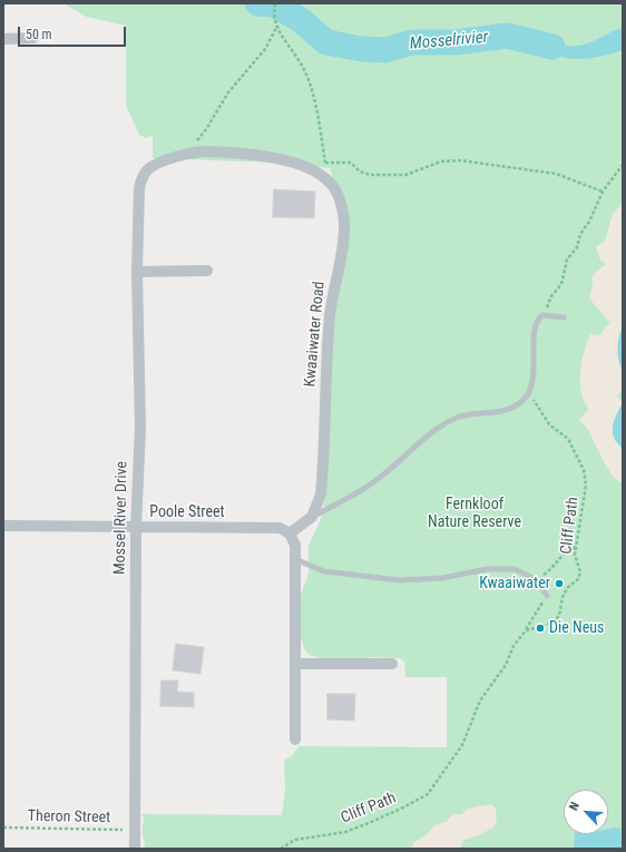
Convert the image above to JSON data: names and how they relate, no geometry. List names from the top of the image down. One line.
{"streets":{"street":["Kwaaiwater Road","Poole Street","Mossel River Drive"],"path":["Cliff Path","Theron Street"]},"crossings":[["Kwaaiwater Road","Mossel River Drive"],["Poole Street","Mossel River Drive"],["Mossel River Drive","Theron Street"]],"water":["Mosselrivier"],"parks":["Fernkloof Nature Reserve"],"places":["Kwaaiwater","Die Neus"],"scale_bar":"50 m","north":"top left"}
